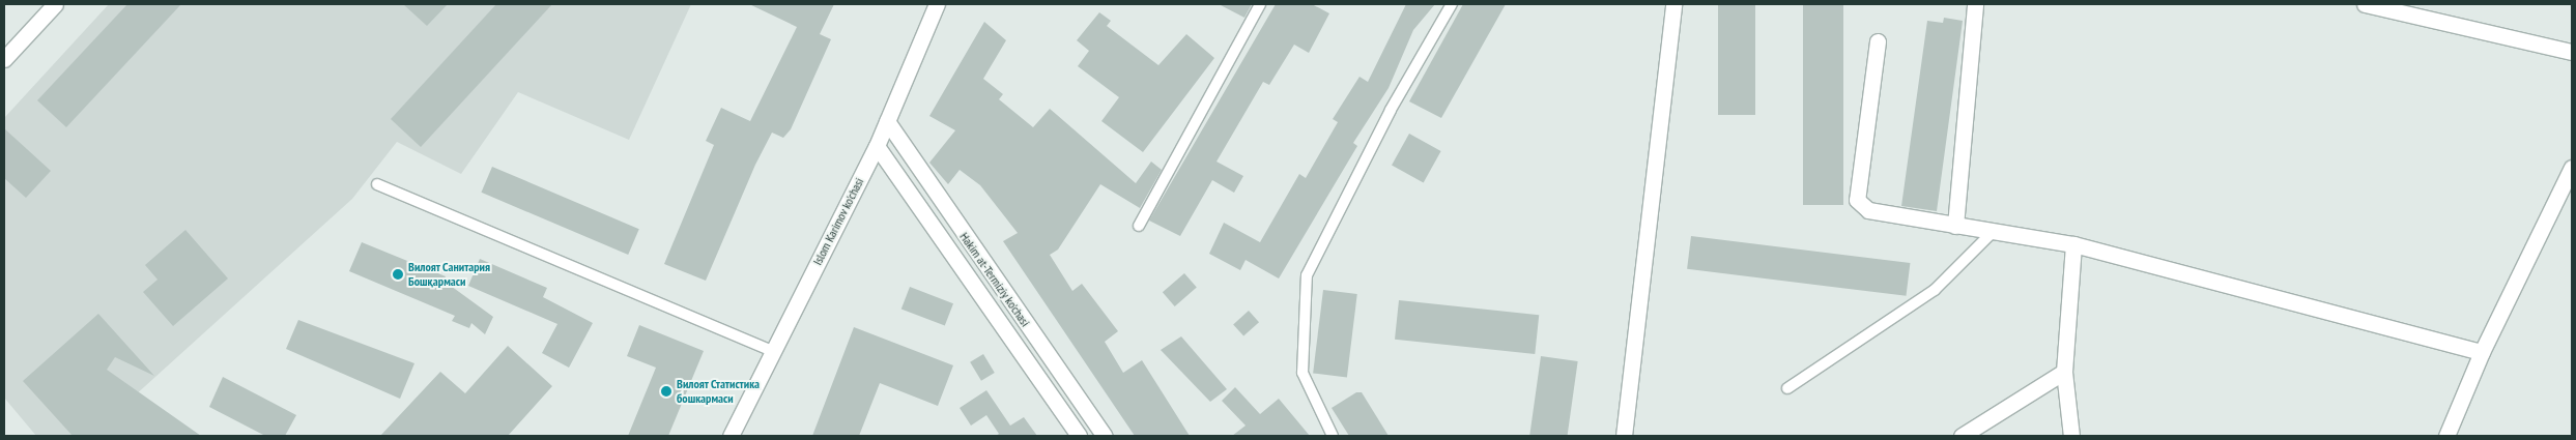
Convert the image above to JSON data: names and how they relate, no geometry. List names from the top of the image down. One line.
{"streets":{"street":["Islom Karimov ko'chasi","Hakim at-Termiziy ko'chasi"]},"crossings":[["Islom Karimov ko'chasi","Hakim at-Termiziy ko'chasi"]],"places":["Вилоят Санитария Бошқармаси","Вилоят Статистика бошкармаси"]}
